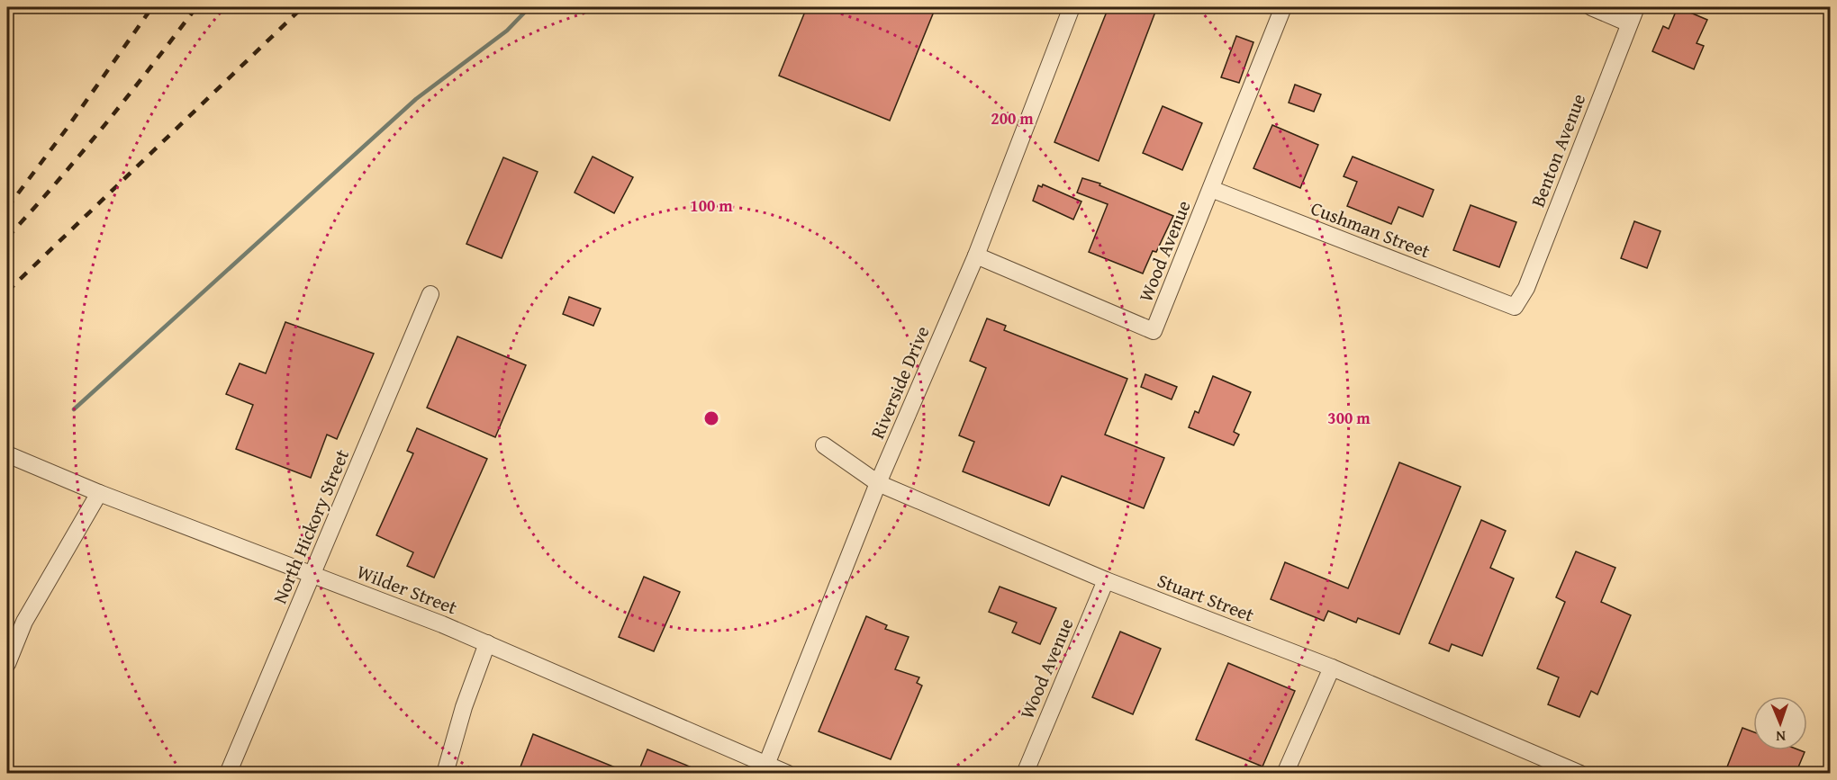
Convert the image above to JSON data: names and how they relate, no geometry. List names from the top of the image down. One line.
{"streets":{"street":["Benton Avenue","Cushman Street","Wood Avenue","Riverside Drive","North Hickory Street","Wilder Street","Stuart Street"]},"crossings":[["Benton Avenue","Cushman Street"],["Cushman Street","Wood Avenue"],["Wood Avenue","Riverside Drive"],["Wood Avenue","Stuart Street"],["Riverside Drive","Wilder Street"],["Riverside Drive","Stuart Street"],["North Hickory Street","Wilder Street"]],"north":"bottom","rings":["200 m","100 m","300 m"]}
